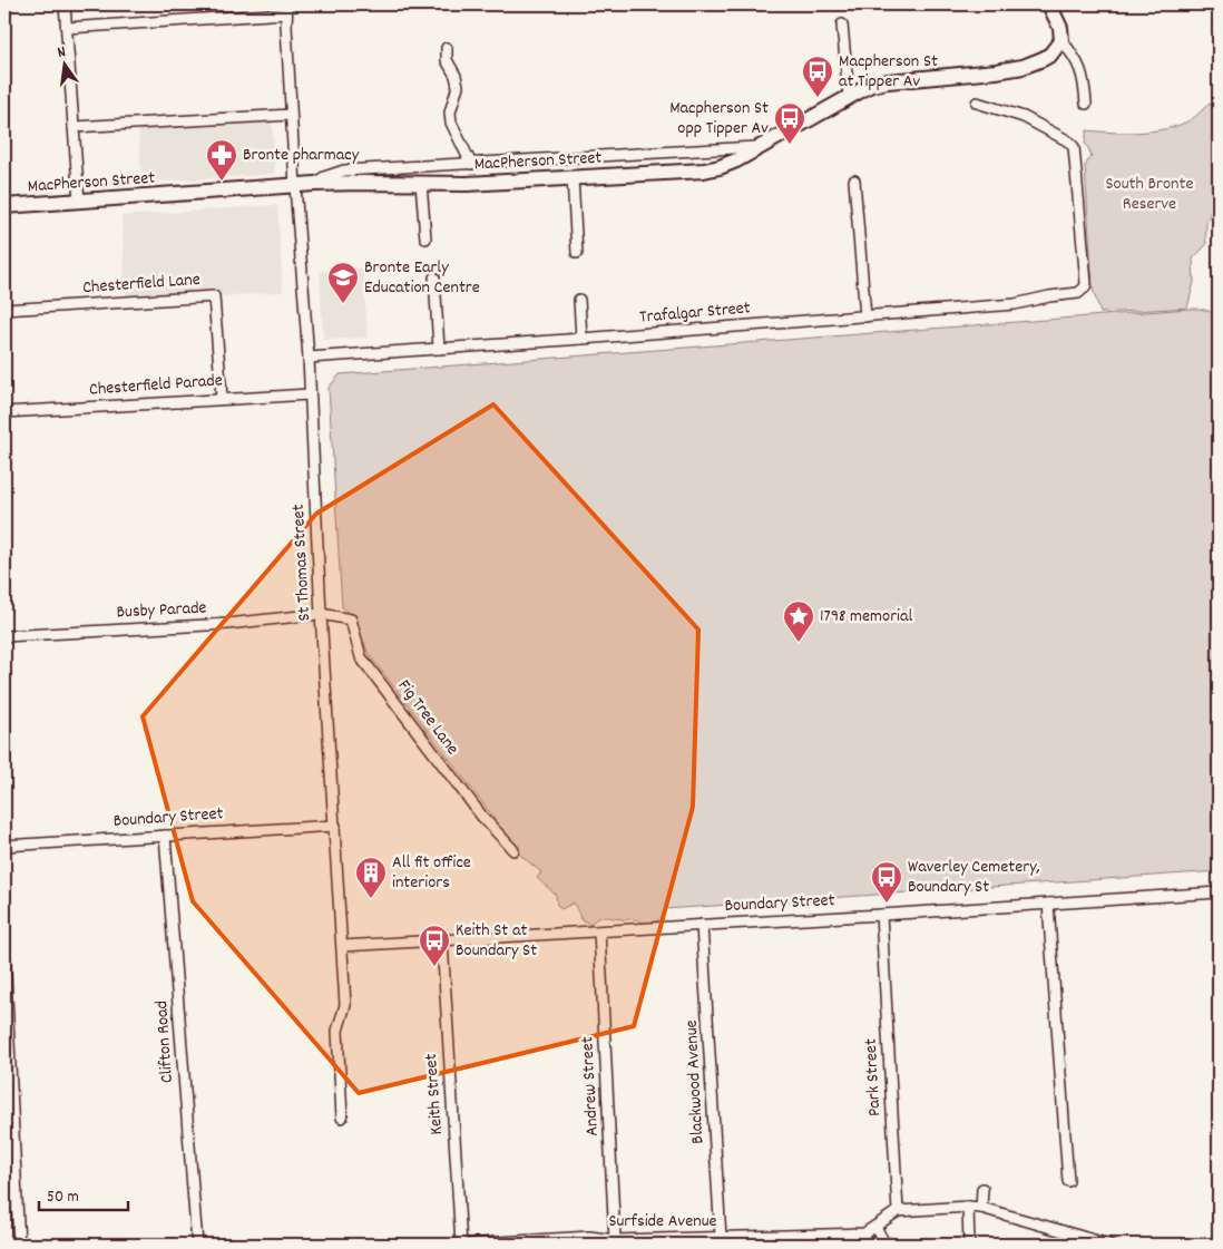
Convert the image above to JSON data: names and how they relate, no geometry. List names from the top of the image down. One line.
{"streets":{"main road":["MacPherson Street"],"street":["Chesterfield Lane","Trafalgar Street","Chesterfield Parade","St Thomas Street","Busby Parade","Fig Tree Lane","Boundary Street","Clifton Road","Park Street","Blackwood Avenue","Andrew Street","Keith Street","Surfside Avenue"]},"crossings":[["MacPherson Street","St Thomas Street"],["Chesterfield Lane","Chesterfield Parade"],["Trafalgar Street","St Thomas Street"],["Chesterfield Parade","St Thomas Street"],["St Thomas Street","Busby Parade"],["St Thomas Street","Fig Tree Lane"],["St Thomas Street","Boundary Street"],["Busby Parade","Fig Tree Lane"],["Boundary Street","Clifton Road"],["Boundary Street","Park Street"],["Boundary Street","Blackwood Avenue"],["Boundary Street","Andrew Street"],["Boundary Street","Keith Street"],["Blackwood Avenue","Surfside Avenue"],["Andrew Street","Surfside Avenue"],["Keith Street","Surfside Avenue"]],"parks":["South Bronte Reserve"],"places":{"bus stop":["Macpherson St at Tipper Av","Macpherson St opp Tipper Av","Waverley Cemetery, Boundary St","Keith St at Boundary St"],"pharmacy":["Bronte pharmacy"],"school or university":["Bronte Early Education Centre"],"place":["1798 memorial"],"building":["All fit office interiors"]},"scale_bar":"50 m","north":"top"}
